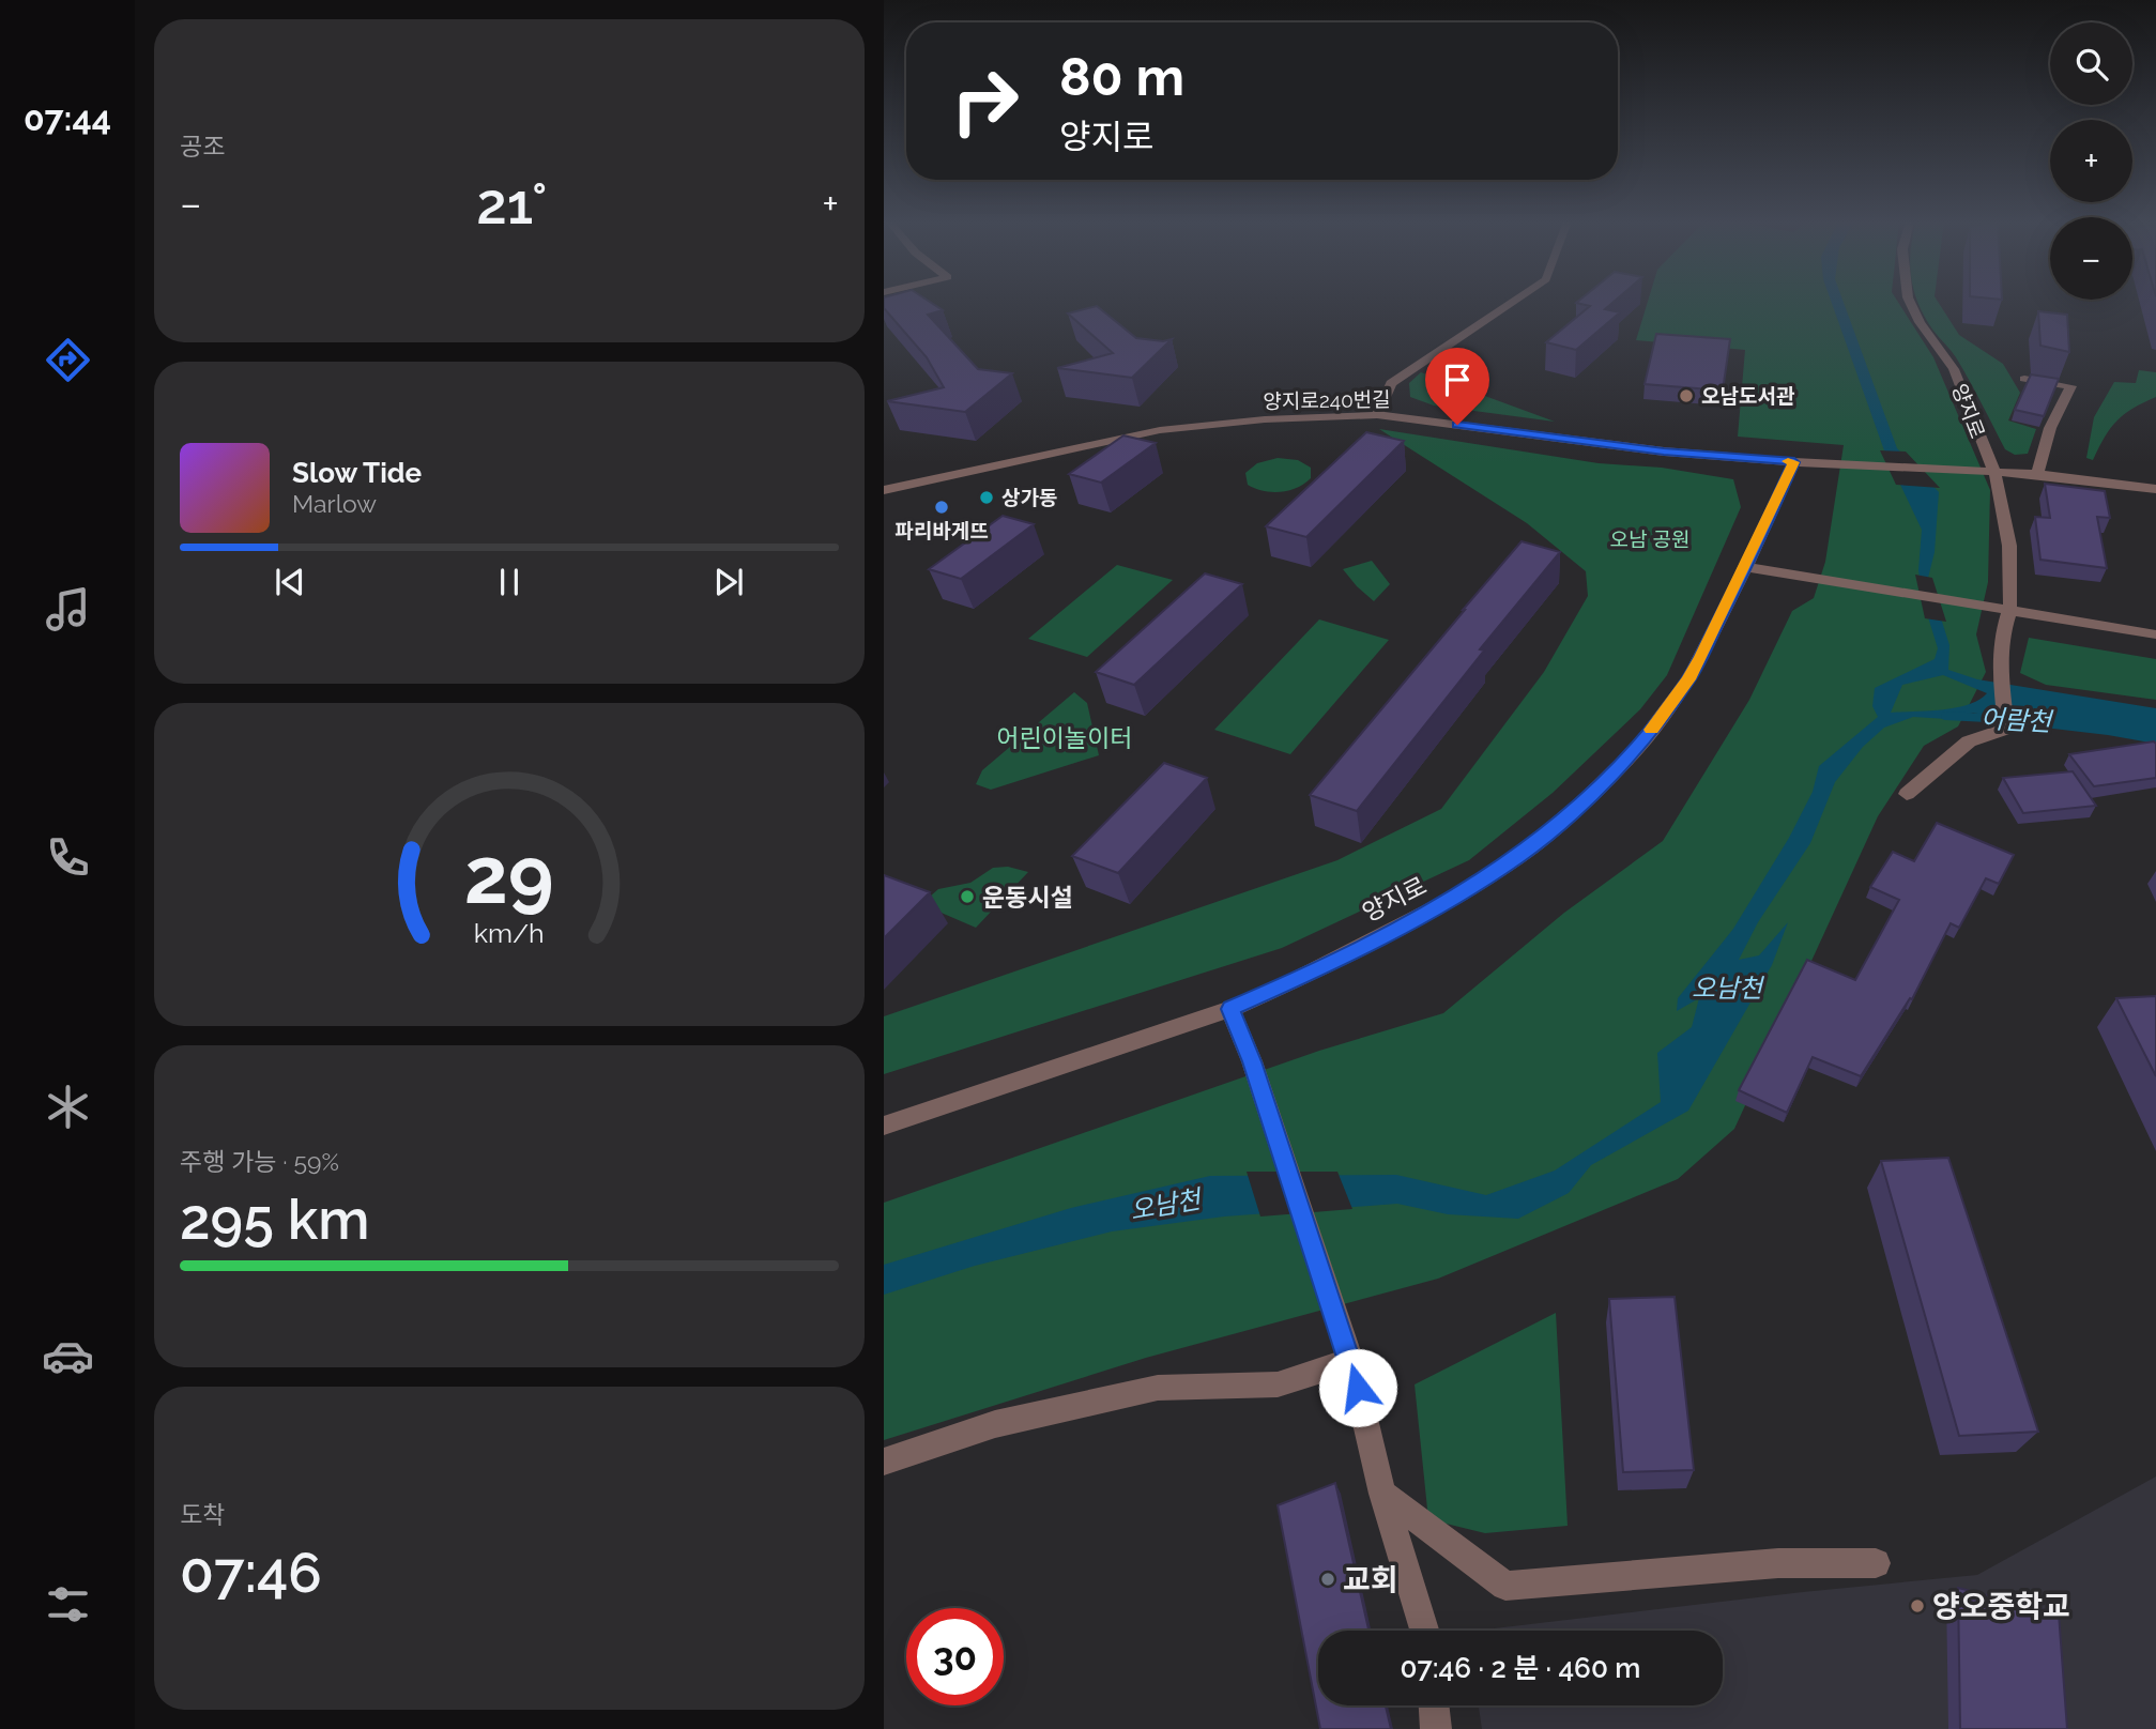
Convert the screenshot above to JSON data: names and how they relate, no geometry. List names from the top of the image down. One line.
{"streets":{"street":["양지로240번길","양지로"]},"crossings":[["양지로240번길","양지로"]],"water":["어람천","오남천"],"parks":["오남 공원","어린이놀이터"],"places":["오남도서관","상가동","파리바게뜨","운동시설","교회","양오중학교"],"page":{"tabs":"07:44","tile":["공조",["주행 가능 · 59%","295 km"],["도착","07:46"]],"map_buttons":["+","−"],"turn":["80 m","양지로"],"heat":["−","21°","+"],"song":["Slow Tide","Marlow"],"limit":"30","trip":"07:46 · 2 분 · 460 m","gauge":["29","km/h"]}}
